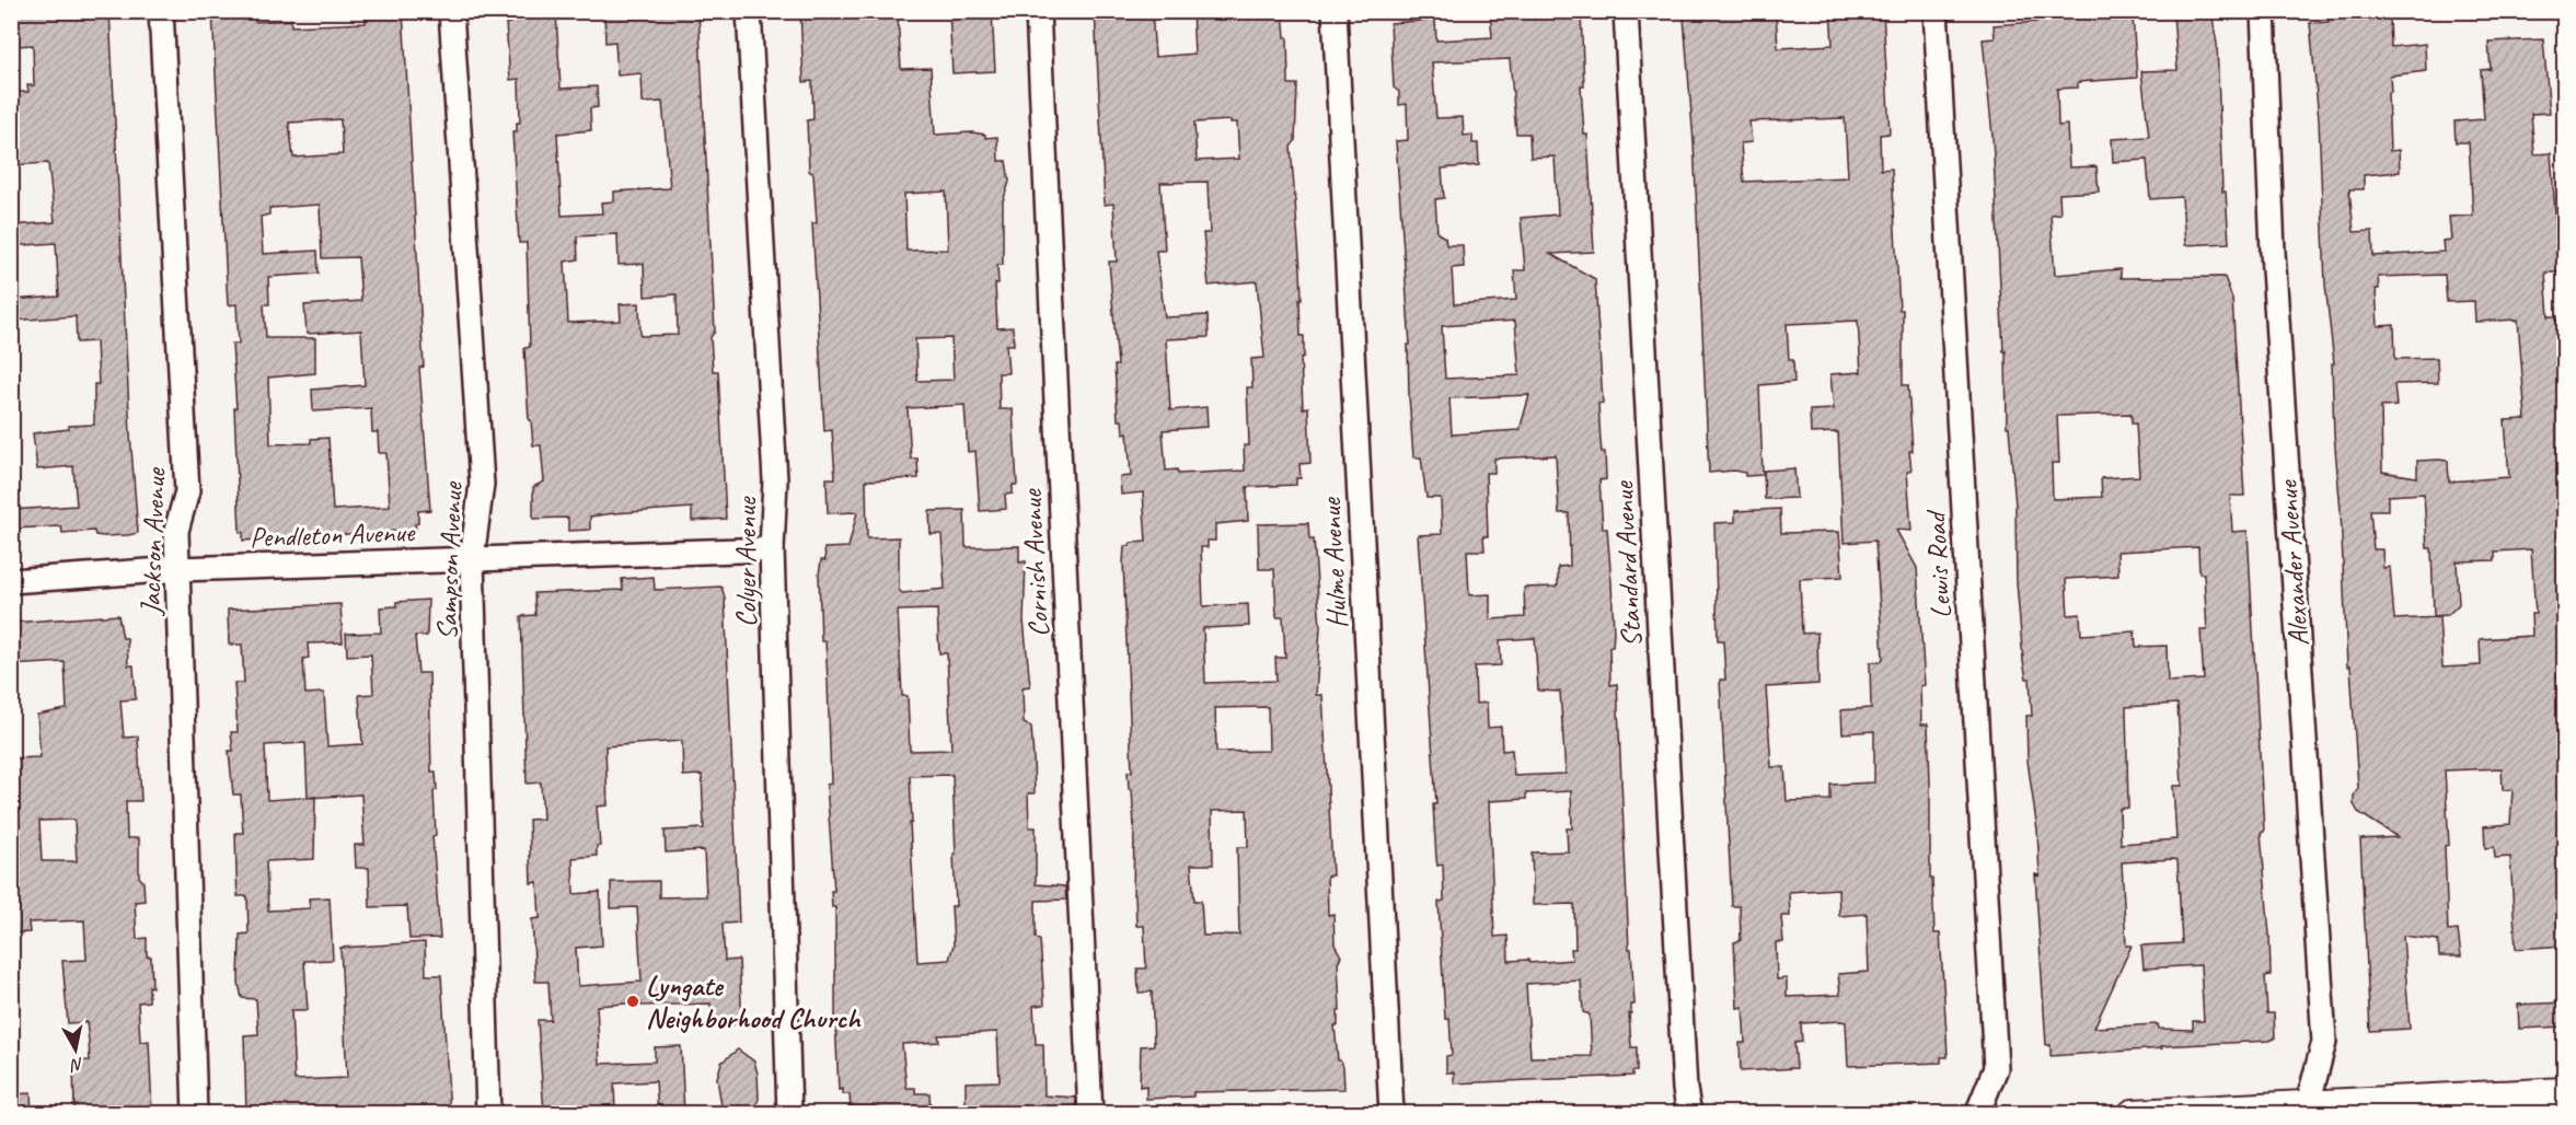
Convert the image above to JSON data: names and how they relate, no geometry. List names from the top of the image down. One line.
{"streets":{"street":["Pendleton Avenue","Jackson Avenue","Sampson Avenue","Colyer Avenue","Cornish Avenue","Hulme Avenue","Alexander Avenue","Standard Avenue","Lewis Road"]},"crossings":[["Pendleton Avenue","Jackson Avenue"],["Pendleton Avenue","Sampson Avenue"],["Pendleton Avenue","Colyer Avenue"]],"places":["Lyngate Neighborhood Church"],"north":"bottom"}
